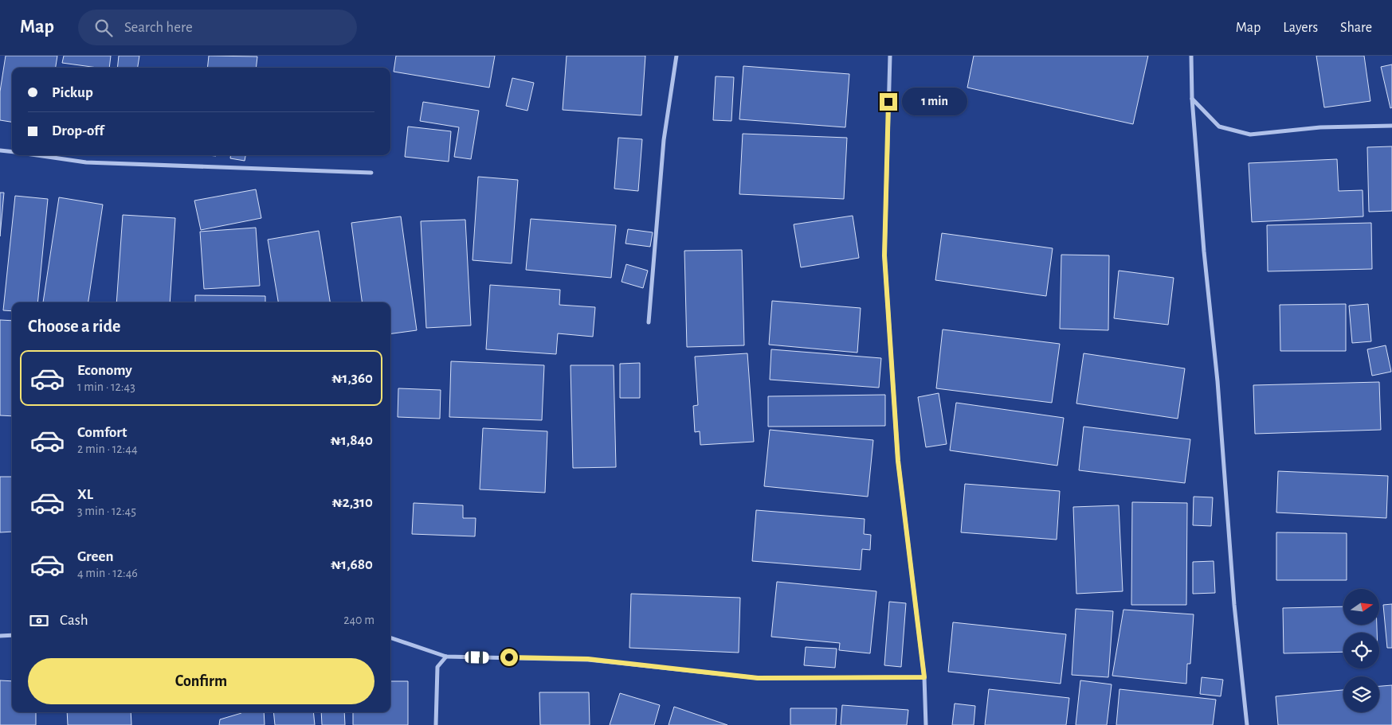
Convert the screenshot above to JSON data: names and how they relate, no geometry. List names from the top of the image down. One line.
{"north":"right","page":{"header":"Map","search":"Search here","nav":["Map","Layers","Share"],"banner":["Pickup","Drop-off"],"bubble":"1 min","heading":"Choose a ride","list":[{"name":"Economy","note":"1 min · 12:43","value":"₦1,360"},{"name":"Comfort","note":"2 min · 12:44","value":"₦1,840"},{"name":"XL","note":"3 min · 12:45","value":"₦2,310"},{"name":"Green","note":"4 min · 12:46","value":"₦1,680"}],"pay":["Cash","240 m"],"buttons":"Confirm"}}
